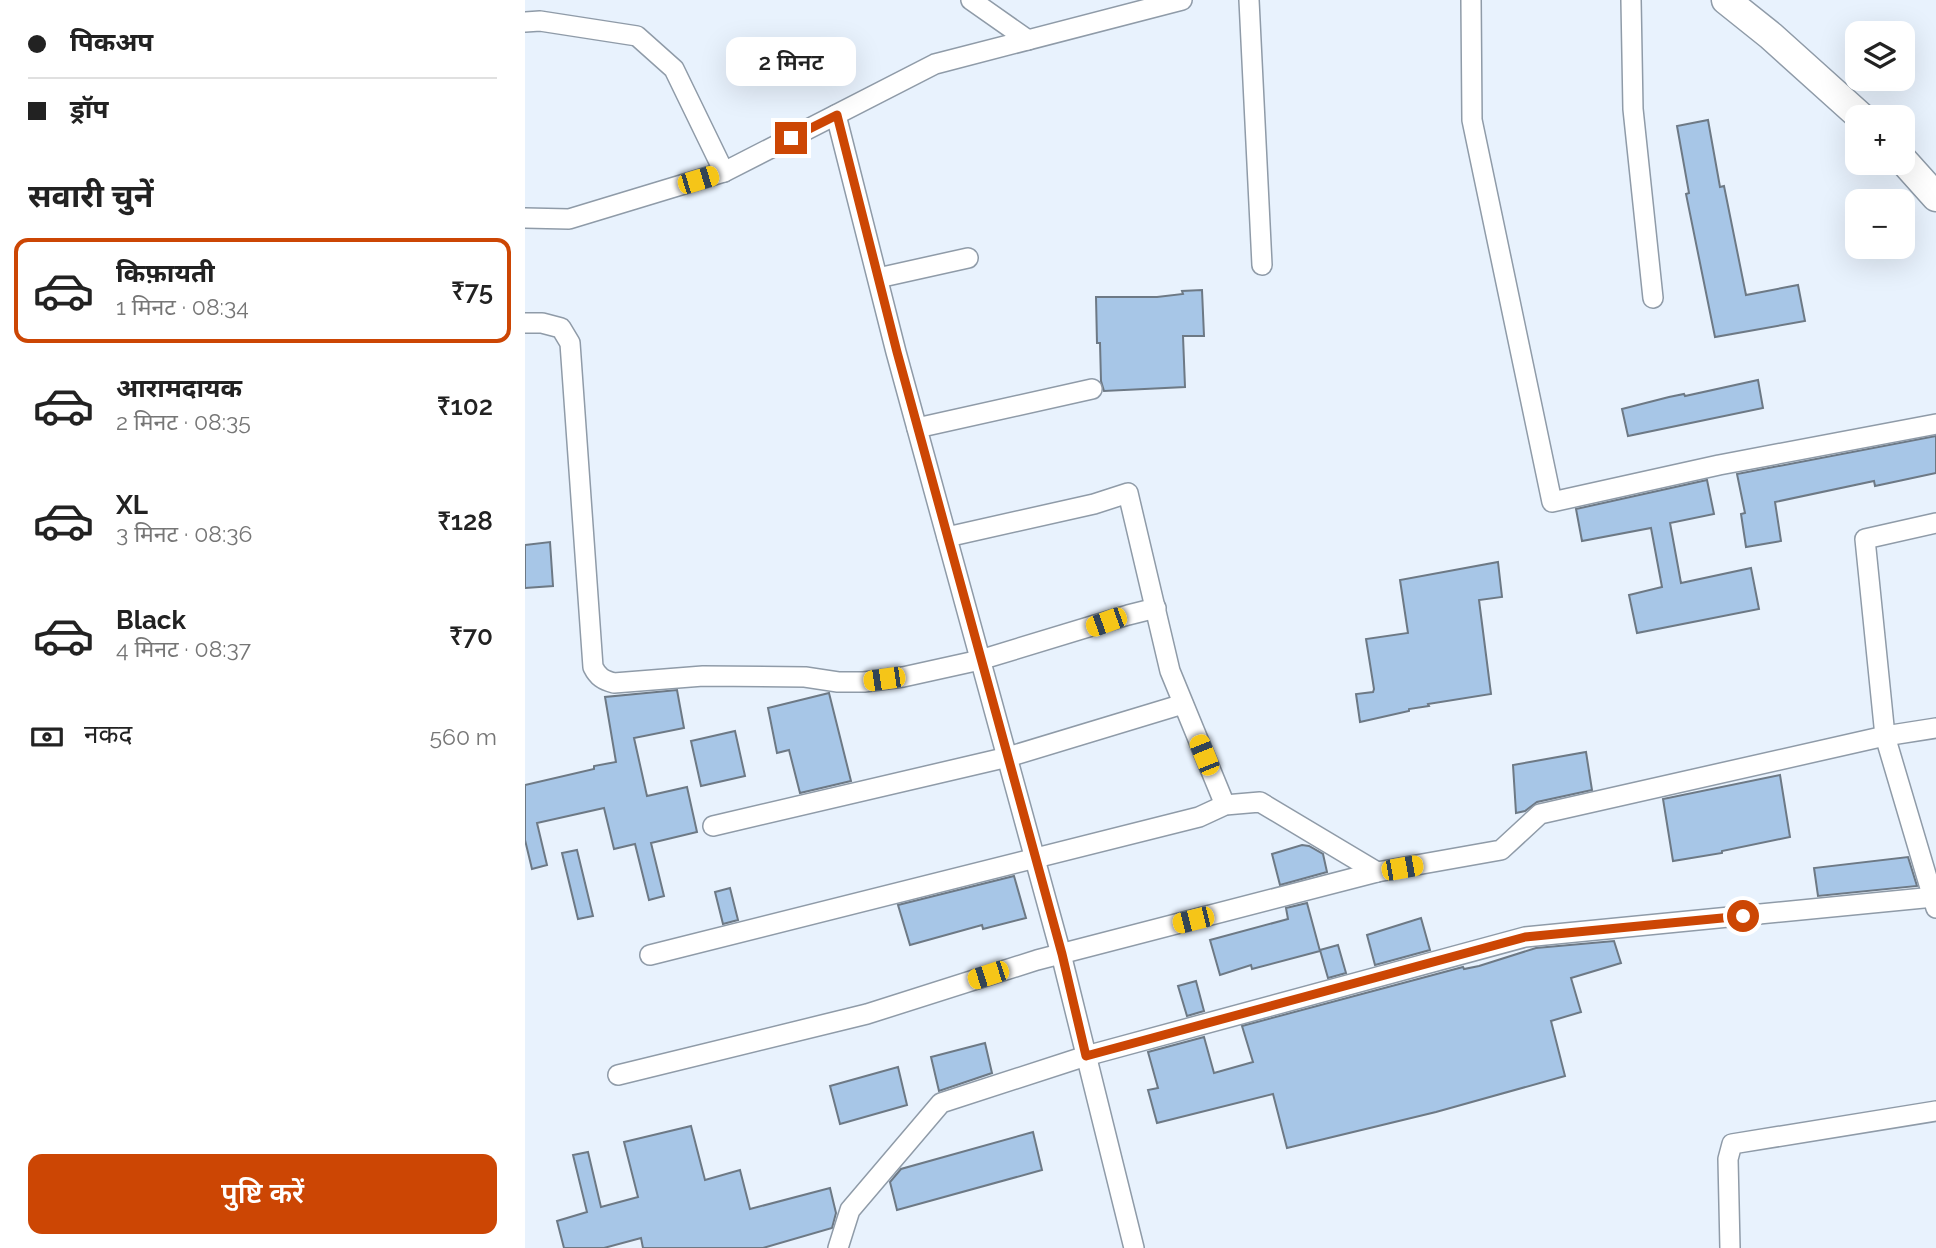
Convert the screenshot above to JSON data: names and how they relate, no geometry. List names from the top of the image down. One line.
{"page":{"banner":["पिकअप","ड्रॉप"],"map_buttons":["+","−"],"bubble":"2 मिनट","heading":"सवारी चुनें","list":[{"name":"किफ़ायती","note":"1 मिनट · 08:34","value":"₹75"},{"name":"आरामदायक","note":"2 मिनट · 08:35","value":"₹102"},{"name":"XL","note":"3 मिनट · 08:36","value":"₹128"},{"name":"Black","note":"4 मिनट · 08:37","value":"₹70"}],"pay":["नकद","560 m"],"buttons":"पुष्टि करें"}}
